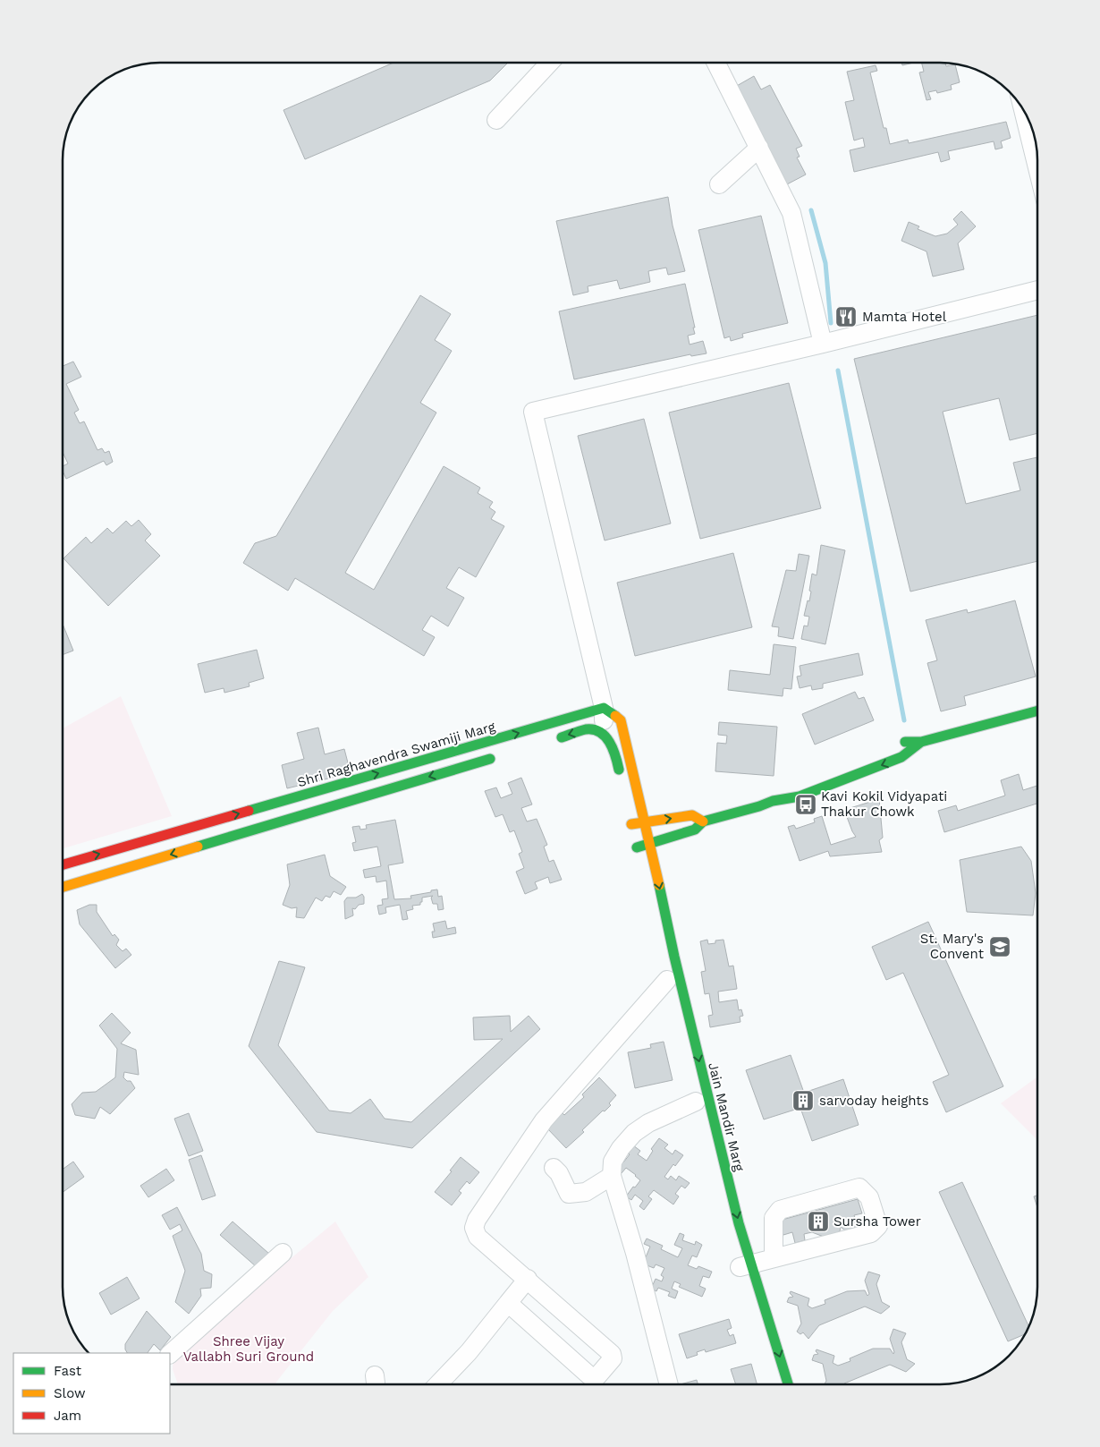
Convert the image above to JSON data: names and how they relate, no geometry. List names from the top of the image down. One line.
{"streets":{"street":["Shri Raghavendra Swamiji Marg","Jain Mandir Marg"]},"one_way":["Jain Mandir Marg"],"parks":["Shree Vijay Vallabh Suri Ground"],"places":{"restaurant":["Mamta Hotel"],"bus stop":["Kavi Kokil Vidyapati Thakur Chowk"],"school or university":["St. Mary's Convent"],"building":["sarvoday heights","Sursha Tower"]},"legend":["Fast","Slow","Jam"]}
